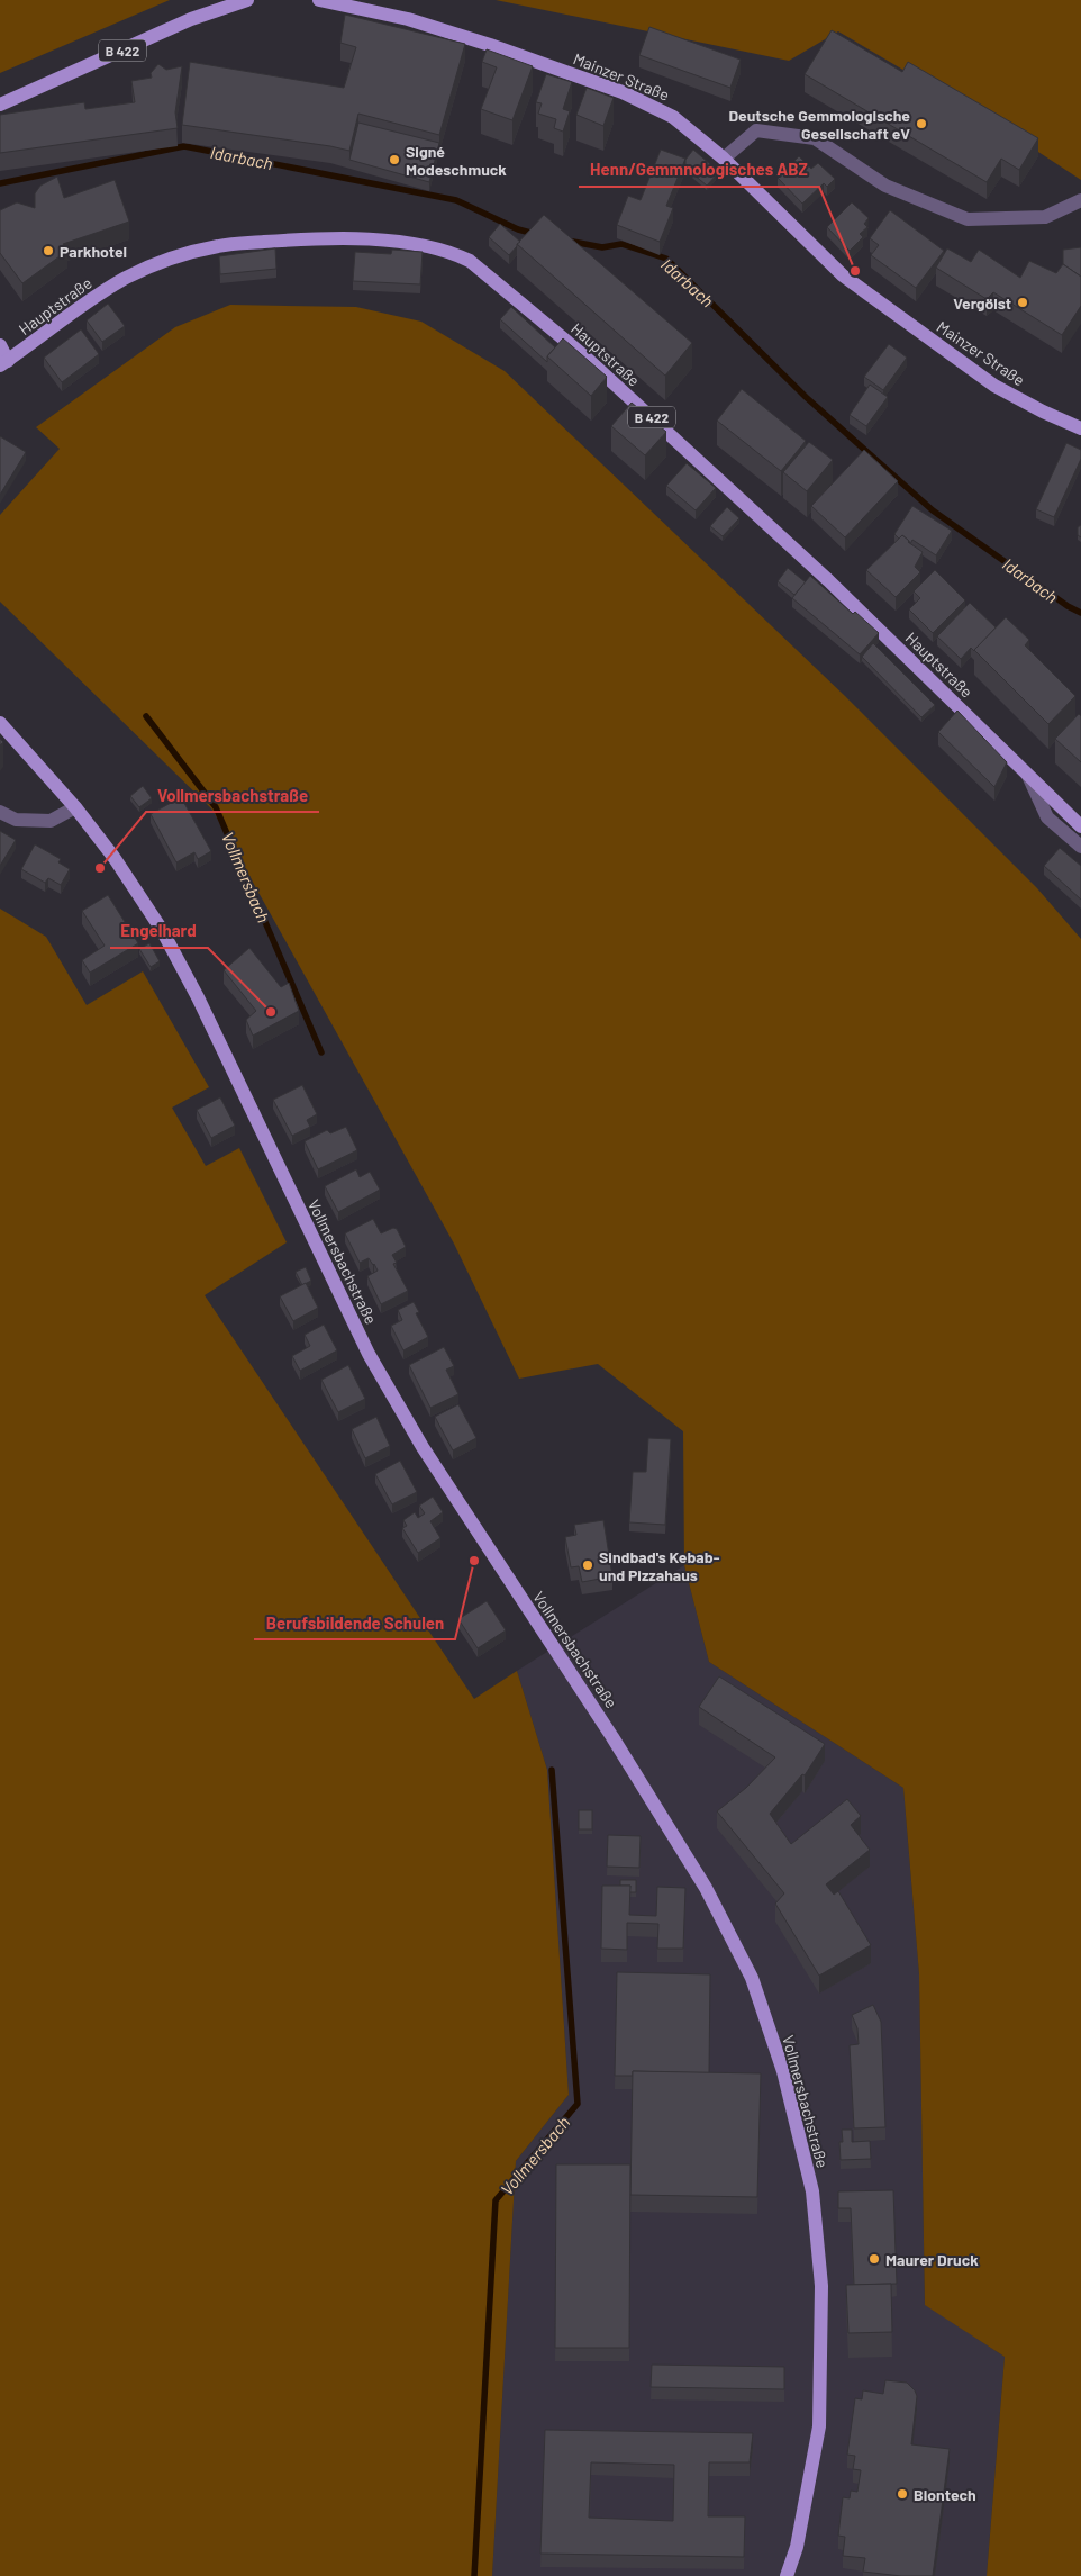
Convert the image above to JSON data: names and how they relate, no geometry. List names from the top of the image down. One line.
{"streets":{"main road":["B 422","Mainzer Straße","Hauptstraße","Vollmersbachstraße"]},"crossings":[["B 422","Hauptstraße"]],"water":["Idarbach","Vollmersbach"],"places":["Deutsche Gemmologische Gesellschaft eV","Signé Modeschmuck","Parkhotel","Henn/Gemmnologisches ABZ","Vergölst","Vollmersbachstraße","Engelhard","Berufsbildende Schulen","Sindbad's Kebab- und Pizzahaus","Maurer Druck","Biontech"]}
